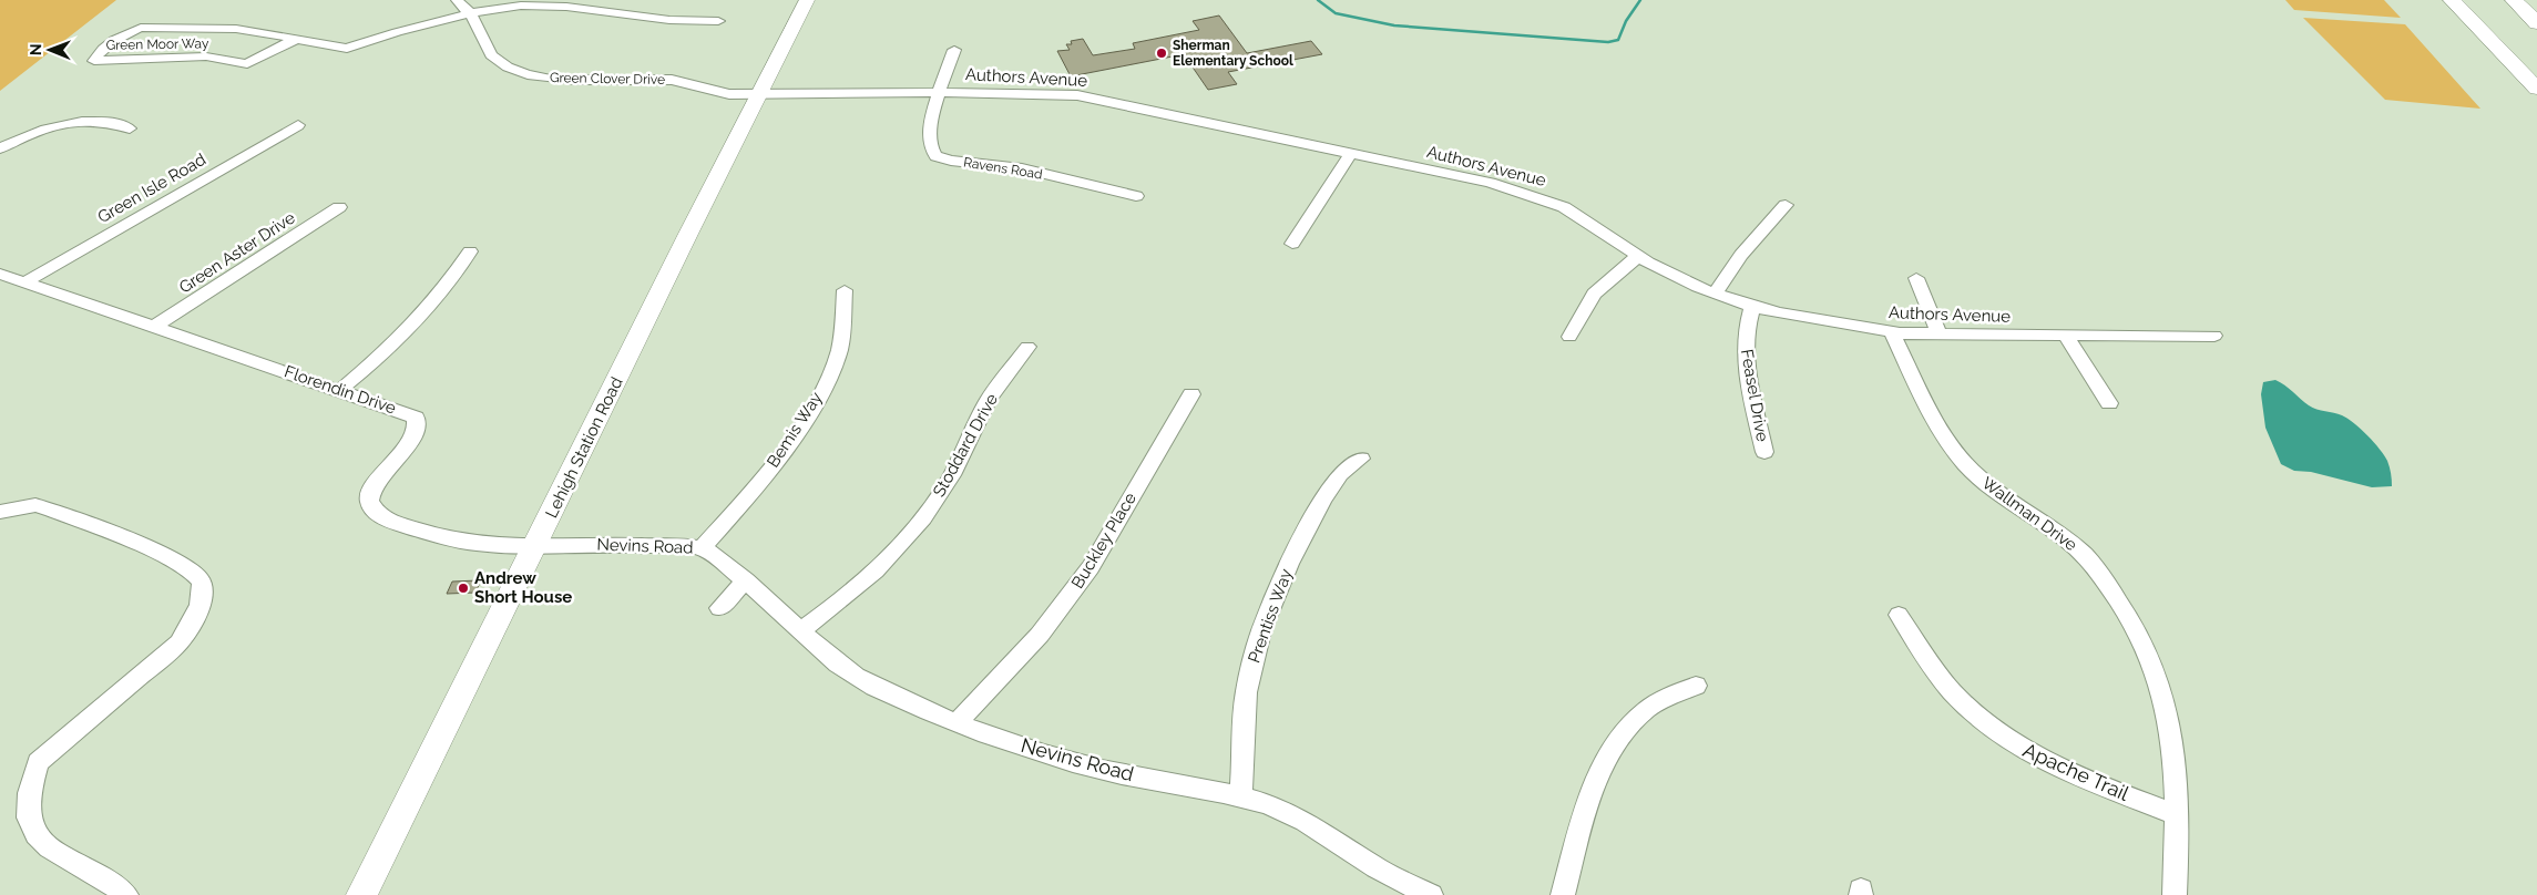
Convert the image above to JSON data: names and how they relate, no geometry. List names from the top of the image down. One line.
{"streets":{"main road":["Lehigh Station Road"],"street":["Green Moor Way","Authors Avenue","Green Clover Drive","Ravens Road","Green Isle Road","Green Aster Drive","Florendin Drive","Feasel Drive","Bemis Way","Stoddard Drive","Wallman Drive","Buckley Place","Nevins Road","Prentiss Way","Apache Trail"]},"crossings":[["Green Moor Way","Green Clover Drive"],["Authors Avenue","Green Clover Drive"],["Authors Avenue","Ravens Road"],["Authors Avenue","Feasel Drive"],["Authors Avenue","Lehigh Station Road"],["Authors Avenue","Wallman Drive"],["Green Clover Drive","Lehigh Station Road"],["Green Isle Road","Florendin Drive"],["Green Aster Drive","Florendin Drive"],["Florendin Drive","Lehigh Station Road"],["Florendin Drive","Nevins Road"],["Bemis Way","Nevins Road"],["Stoddard Drive","Nevins Road"],["Lehigh Station Road","Nevins Road"],["Wallman Drive","Apache Trail"],["Buckley Place","Nevins Road"],["Nevins Road","Prentiss Way"]],"places":["Sherman Elementary School","Andrew Short House"],"north":"left"}
